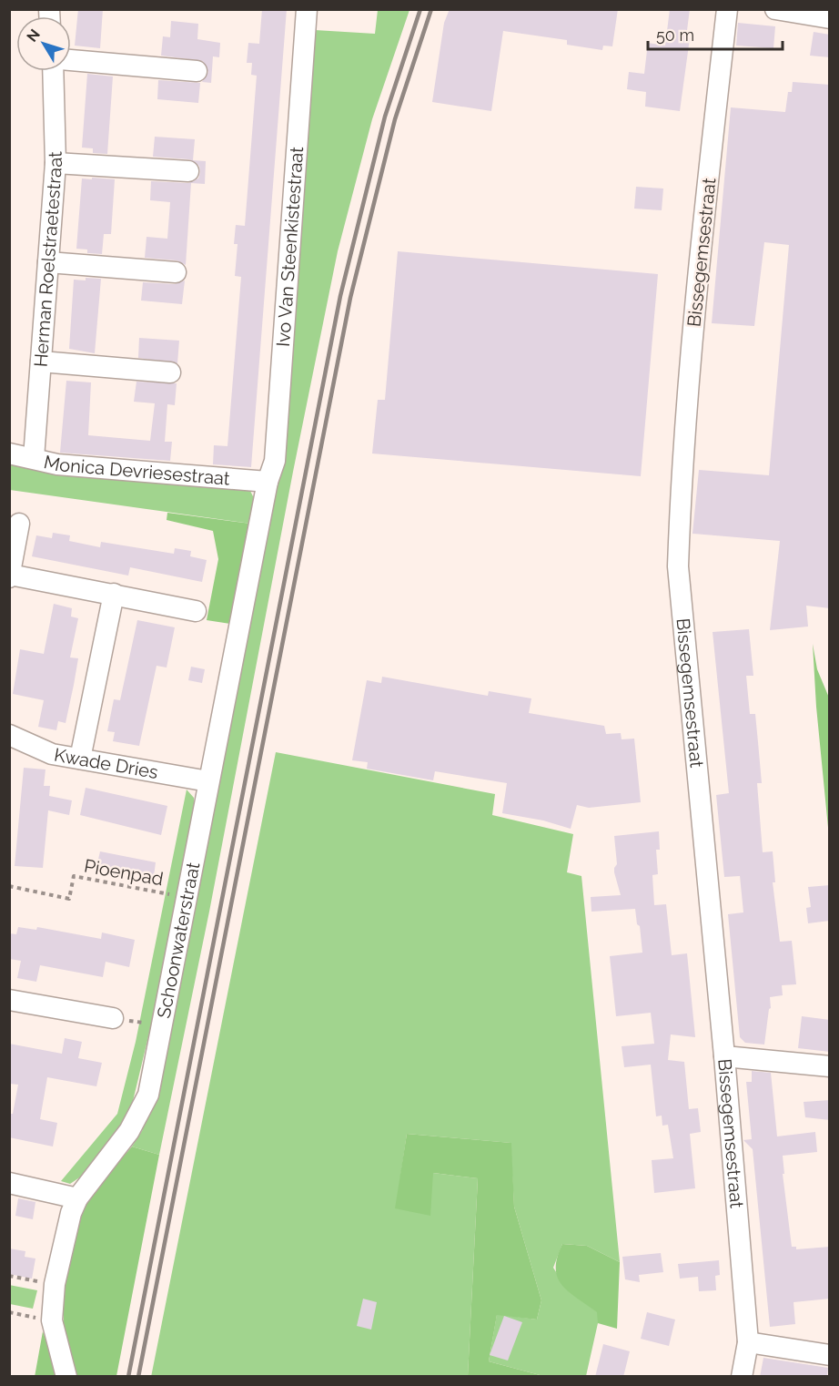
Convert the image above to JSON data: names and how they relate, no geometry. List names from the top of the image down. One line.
{"streets":{"street":["Ivo Van Steenkistestraat","Bissegemsestraat","Herman Roelstraetestraat","Monica Devriesestraat","Kwade Dries","Schoonwaterstraat"],"path":["Pioenpad"]},"crossings":[["Ivo Van Steenkistestraat","Monica Devriesestraat"],["Ivo Van Steenkistestraat","Schoonwaterstraat"],["Herman Roelstraetestraat","Monica Devriesestraat"],["Monica Devriesestraat","Schoonwaterstraat"],["Kwade Dries","Schoonwaterstraat"],["Pioenpad","Schoonwaterstraat"]],"scale_bar":"50 m","north":"top left"}
